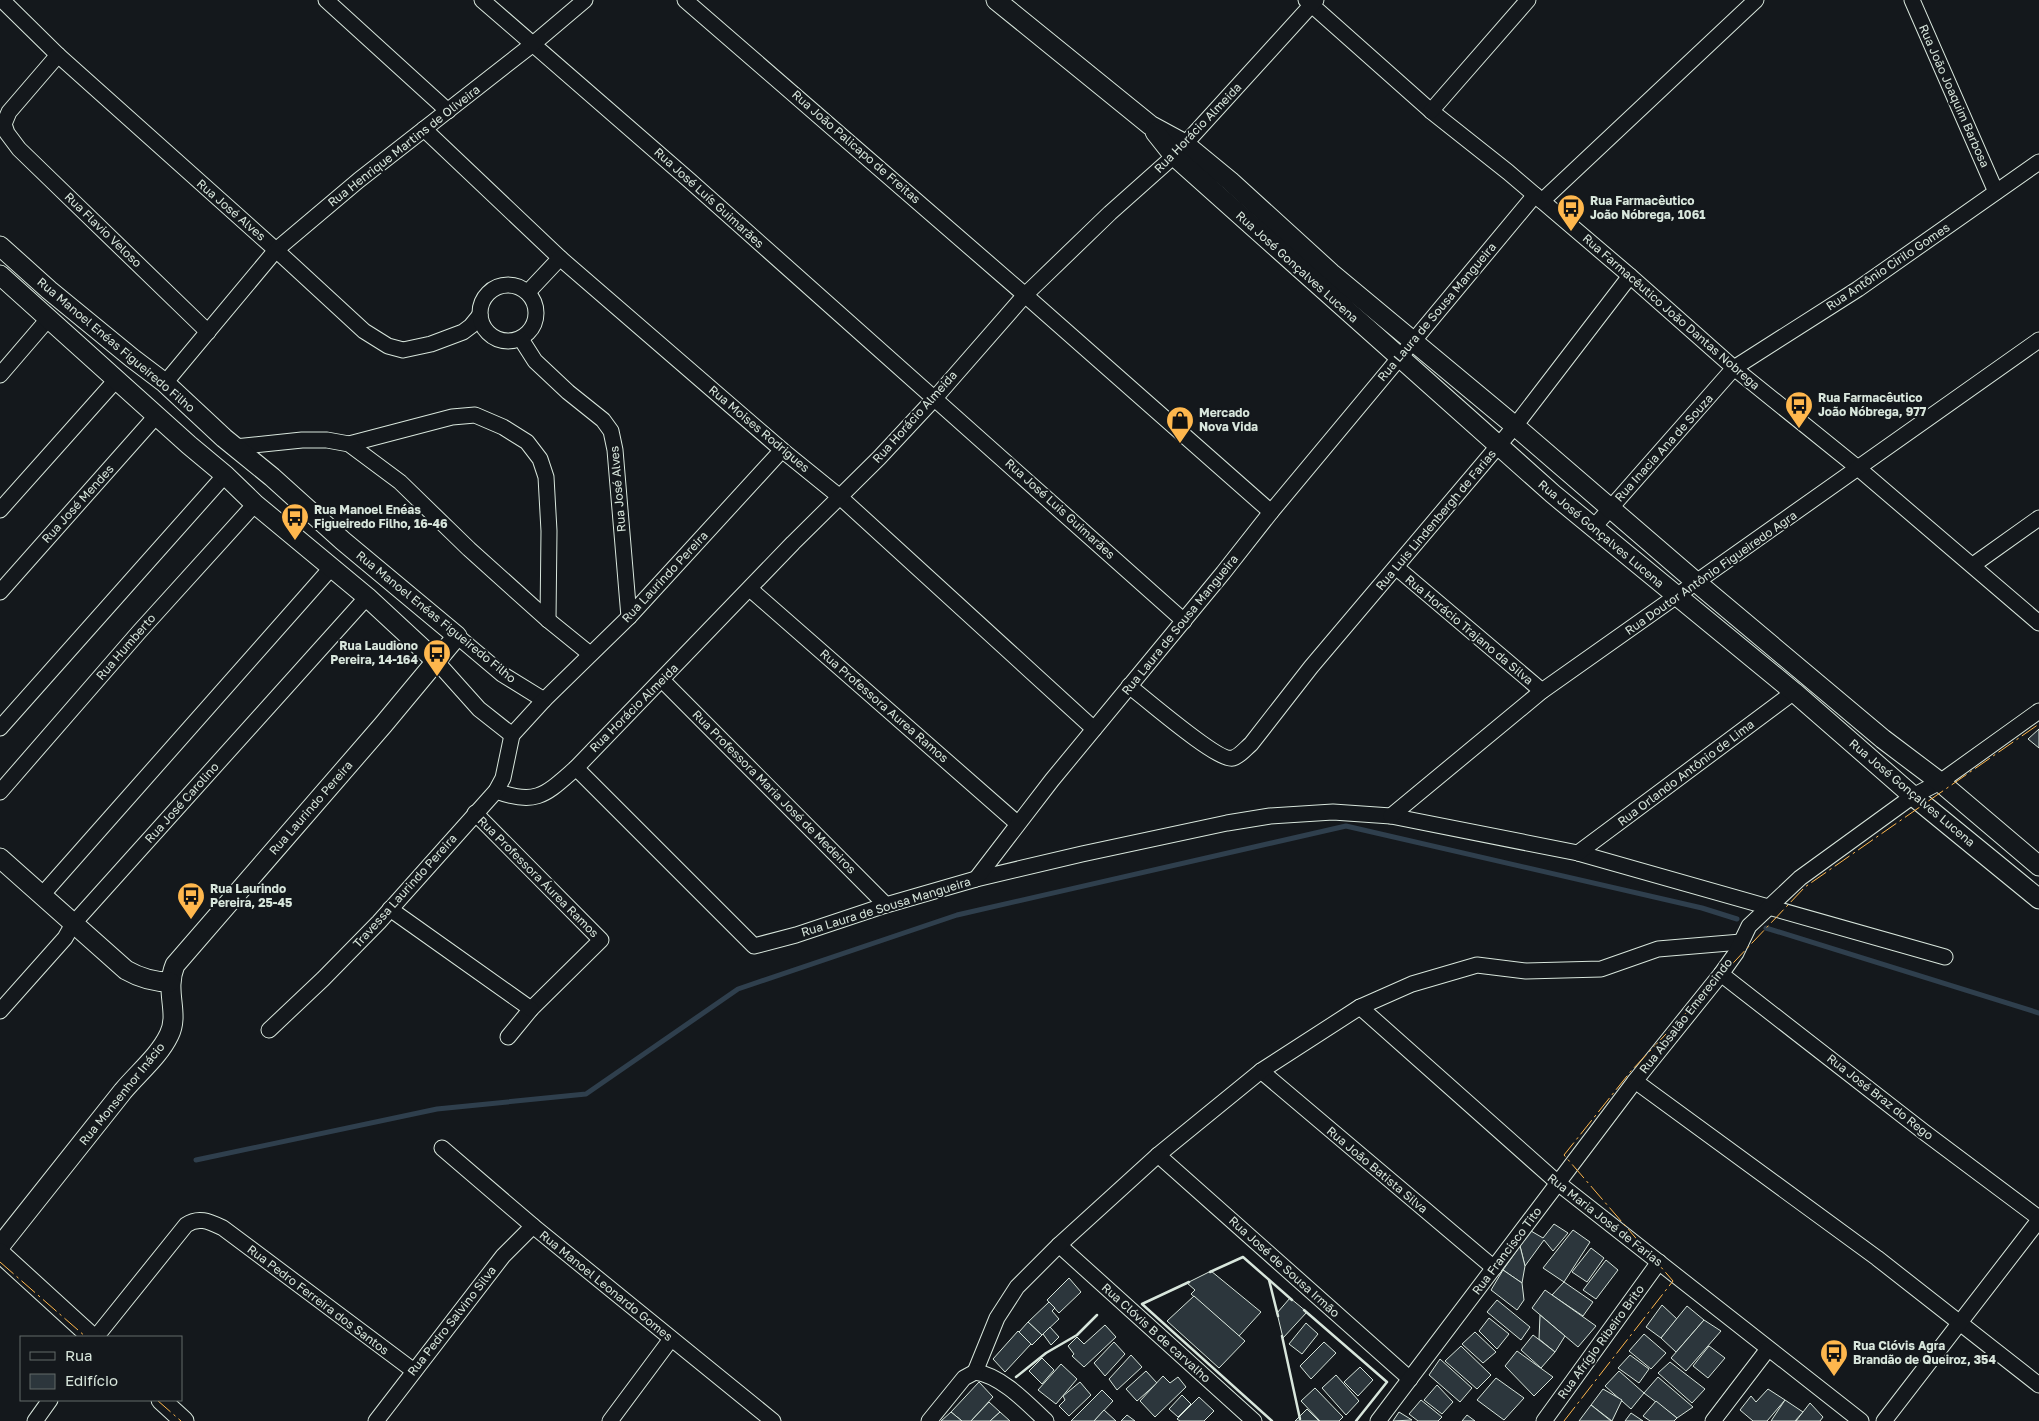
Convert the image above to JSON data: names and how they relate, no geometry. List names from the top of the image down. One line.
{"streets":{"street":["Rua João Joaquim Barbosa","Rua Horácio Almeida","Rua Henrique Martins de Oliveira","Rua João Palicapo de Freitas","Rua José Luís Guimarães","Rua José Alves","Rua Flavio Veloso","Rua José Gonçalves Lucena","Rua Antônio Cirilo Gomes","Rua Laura de Sousa Mangueira","Rua Farmacêutico João Dantas Nobrega","Rua Manoel Enéas Figueiredo Filho","Rua Moises Rodrigues","Rua Inacia Ana de Souza","Rua José Mendes","Rua José Luis Guimarães","Rua Luis Lindenbergh de Farias","Rua Doutor Antônio Figueiredo Agra","Rua Laurindo Pereira","Rua Horácio Trajano da Silva","Rua Humberto","Rua Professora Aurea Ramos","Rua Orlando Antônio de Lima","Rua Professora Maria José de Medeiros","Rua José Carolino","Rua Professora Áurea Ramos","Travessa Laurindo Pereira","Rua Absalão Emerecindo","Rua Monsenhor Inácio","Rua José Braz do Rego","Rua João Batista Silva","Rua Maria José de Farias","Rua Francisco Tito","Rua José de Sousa Irmão","Rua Manoel Leonardo Gomes","Rua Pedro Ferreira dos Santos","Rua Pedro Salvino Silva","Rua Clóvis B de carvalho","Rua Afrígio Ribeiro Brito"]},"crossings":[["Rua João Joaquim Barbosa","Rua Antônio Cirilo Gomes"],["Rua Horácio Almeida","Rua João Palicapo de Freitas"],["Rua Horácio Almeida","Rua José Luís Guimarães"],["Rua Horácio Almeida","Rua José Gonçalves Lucena"],["Rua Horácio Almeida","Rua Laura de Sousa Mangueira"],["Rua Horácio Almeida","Rua Farmacêutico João Dantas Nobrega"],["Rua Horácio Almeida","Rua Moises Rodrigues"],["Rua Horácio Almeida","Rua José Luis Guimarães"],["Rua Horácio Almeida","Rua Professora Aurea Ramos"],["Rua Horácio Almeida","Rua Professora Maria José de Medeiros"],["Rua Horácio Almeida","Travessa Laurindo Pereira"],["Rua Henrique Martins de Oliveira","Rua José Luís Guimarães"],["Rua Henrique Martins de Oliveira","Rua José Alves"],["Rua Henrique Martins de Oliveira","Rua Moises Rodrigues"],["Rua João Palicapo de Freitas","Rua Laura de Sousa Mangueira"],["Rua José Luís Guimarães","Rua José Luis Guimarães"],["Rua José Alves","Rua Flavio Veloso"],["Rua José Alves","Rua Laurindo Pereira"],["Rua José Gonçalves Lucena","Rua Laura de Sousa Mangueira"],["Rua José Gonçalves Lucena","Rua Inacia Ana de Souza"],["Rua José Gonçalves Lucena","Rua Luis Lindenbergh de Farias"],["Rua José Gonçalves Lucena","Rua Doutor Antônio Figueiredo Agra"],["Rua José Gonçalves Lucena","Rua Orlando Antônio de Lima"],["Rua José Gonçalves Lucena","Rua Absalão Emerecindo"],["Rua Antônio Cirilo Gomes","Rua Farmacêutico João Dantas Nobrega"],["Rua Antônio Cirilo Gomes","Rua Inacia Ana de Souza"],["Rua Laura de Sousa Mangueira","Rua Farmacêutico João Dantas Nobrega"],["Rua Laura de Sousa Mangueira","Rua Moises Rodrigues"],["Rua Laura de Sousa Mangueira","Rua José Luis Guimarães"],["Rua Laura de Sousa Mangueira","Rua Luis Lindenbergh de Farias"],["Rua Laura de Sousa Mangueira","Rua Professora Aurea Ramos"],["Rua Laura de Sousa Mangueira","Rua Professora Maria José de Medeiros"],["Rua Farmacêutico João Dantas Nobrega","Rua Inacia Ana de Souza"],["Rua Farmacêutico João Dantas Nobrega","Rua Luis Lindenbergh de Farias"],["Rua Farmacêutico João Dantas Nobrega","Rua Doutor Antônio Figueiredo Agra"],["Rua Manoel Enéas Figueiredo Filho","Rua José Mendes"],["Rua Manoel Enéas Figueiredo Filho","Rua Laurindo Pereira"],["Rua Manoel Enéas Figueiredo Filho","Rua Humberto"],["Rua Manoel Enéas Figueiredo Filho","Rua José Carolino"],["Rua Manoel Enéas Figueiredo Filho","Travessa Laurindo Pereira"],["Rua Moises Rodrigues","Rua Laurindo Pereira"],["Rua Luis Lindenbergh de Farias","Rua Horácio Trajano da Silva"],["Rua Doutor Antônio Figueiredo Agra","Rua Horácio Trajano da Silva"],["Rua Laurindo Pereira","Rua Monsenhor Inácio"],["Rua Professora Áurea Ramos","Travessa Laurindo Pereira"],["Rua Absalão Emerecindo","Rua José Braz do Rego"],["Rua Absalão Emerecindo","Rua Francisco Tito"],["Rua João Batista Silva","Rua Francisco Tito"],["Rua Maria José de Farias","Rua Francisco Tito"],["Rua Maria José de Farias","Rua Afrígio Ribeiro Brito"],["Rua Francisco Tito","Rua José de Sousa Irmão"],["Rua Manoel Leonardo Gomes","Rua Pedro Salvino Silva"],["Rua Pedro Ferreira dos Santos","Rua Pedro Salvino Silva"]],"places":{"bus stop":["Rua Farmacêutico João Nóbrega, 1061","Rua Farmacêutico João Nóbrega, 977","Rua Manoel Enéas Figueiredo Filho, 16-46","Rua Laudiono Pereira, 14-164","Rua Laurindo Pereira, 25-45","Rua Clóvis Agra Brandão de Queiroz, 354"],"shop":["Mercado Nova Vida"]},"legend":["Rua","Edifício"]}
